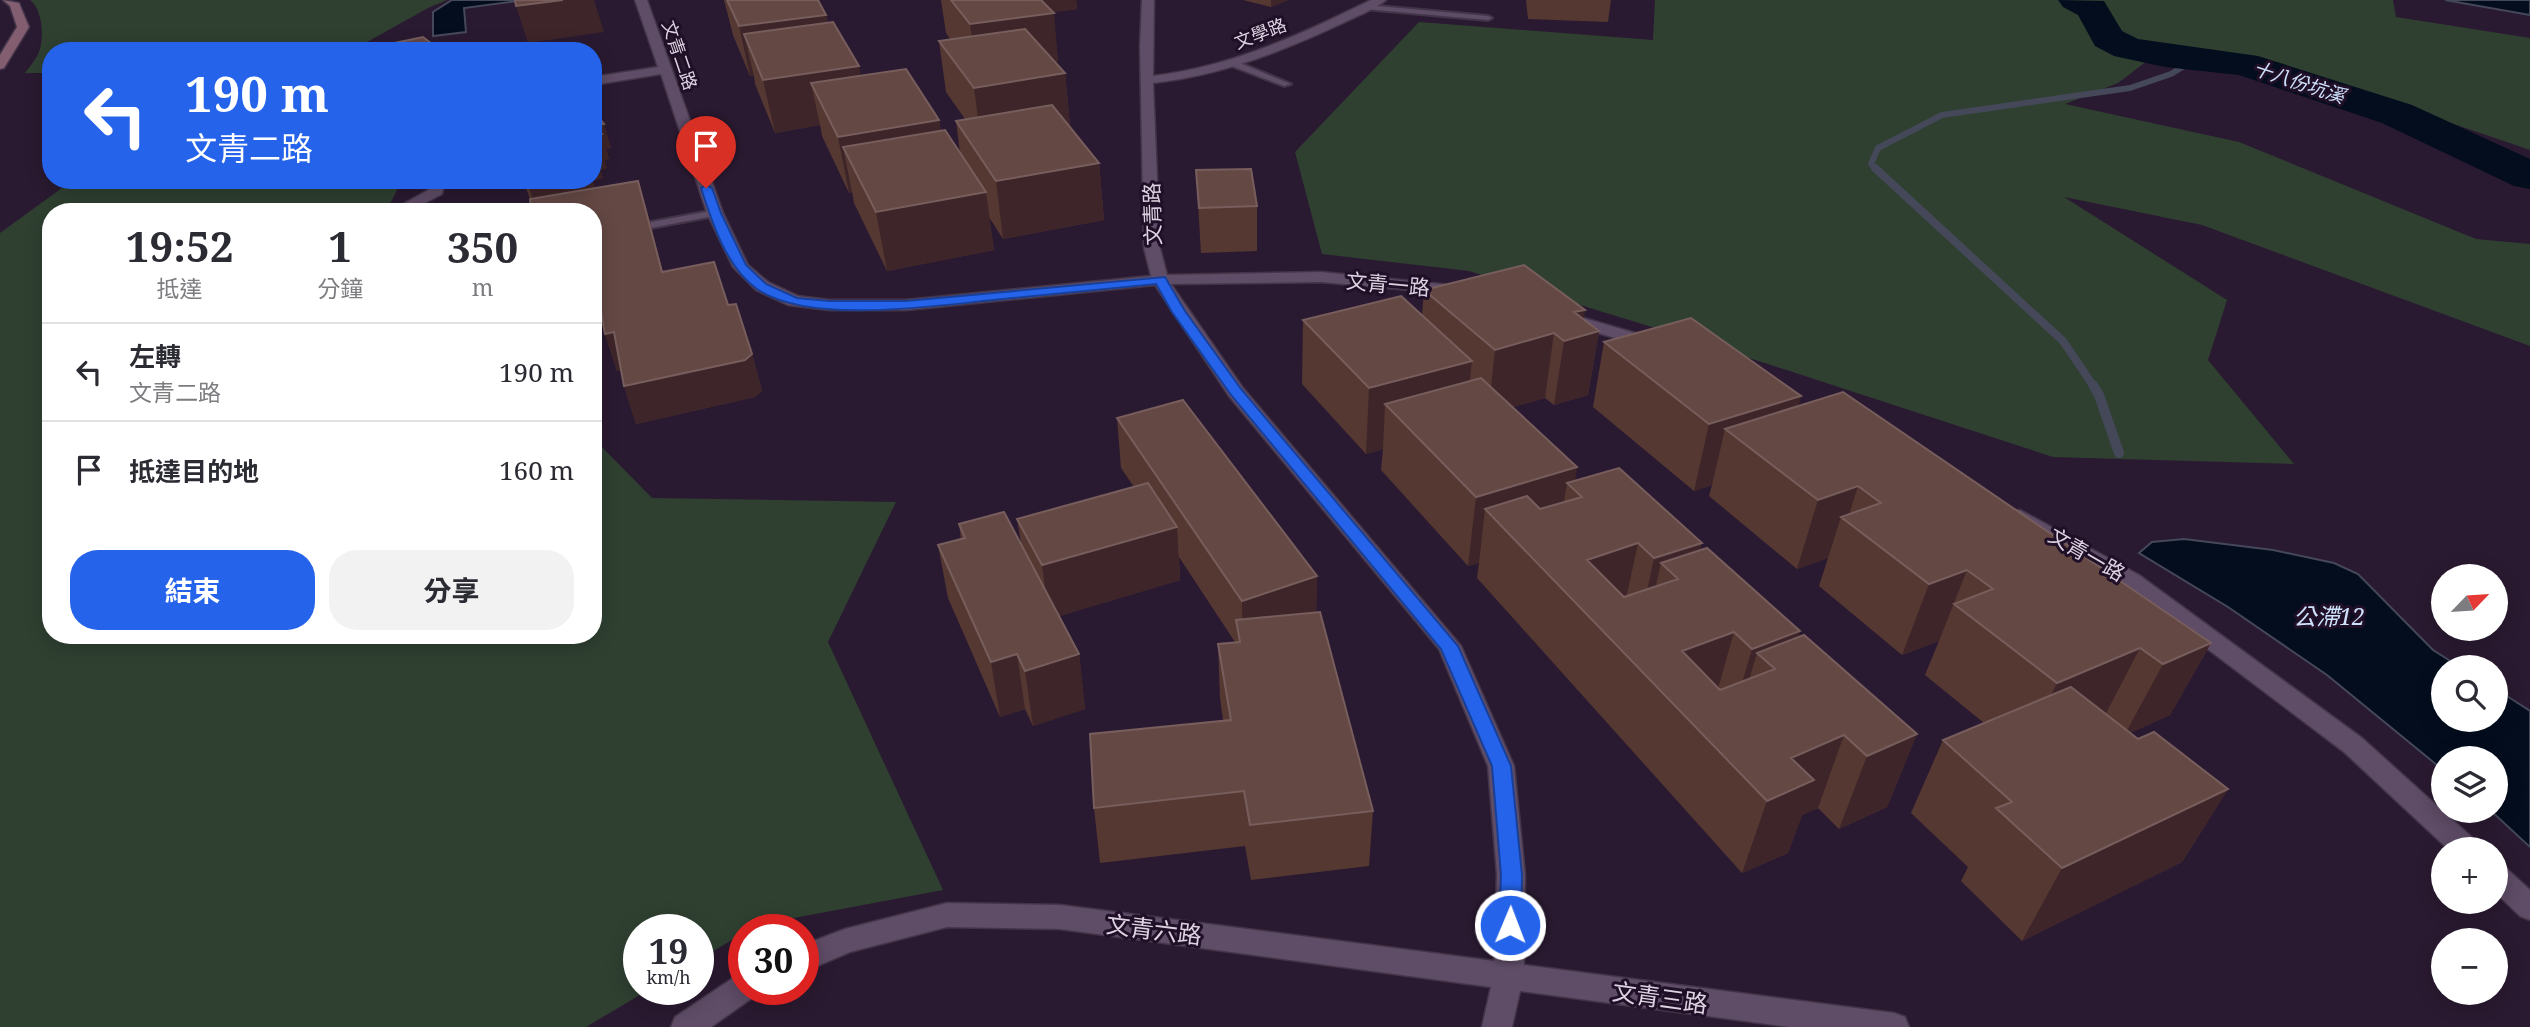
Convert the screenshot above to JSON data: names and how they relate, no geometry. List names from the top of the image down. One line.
{"streets":{"street":["文學路","文青二路","文青路","文青一路","文青六路","文青三路"]},"crossings":[["文學路","文青路"],["文青二路","文青路"],["文青二路","文青一路"],["文青路","文青一路"],["文青路","文青六路"],["文青路","文青三路"],["文青六路","文青三路"]],"water":["十八份坑溪","公滯12"],"north":"top right","page":{"turn":["190 m","文青二路"],"eta":["19:52","抵達","1","分鐘","350","m"],"list":[{"name":"左轉","note":"文青二路","value":"190 m"},{"name":"抵達目的地","value":"160 m"}],"buttons":["結束","分享"],"map_buttons":["+","−"],"speed":"19 km/h","limit":"30"}}
